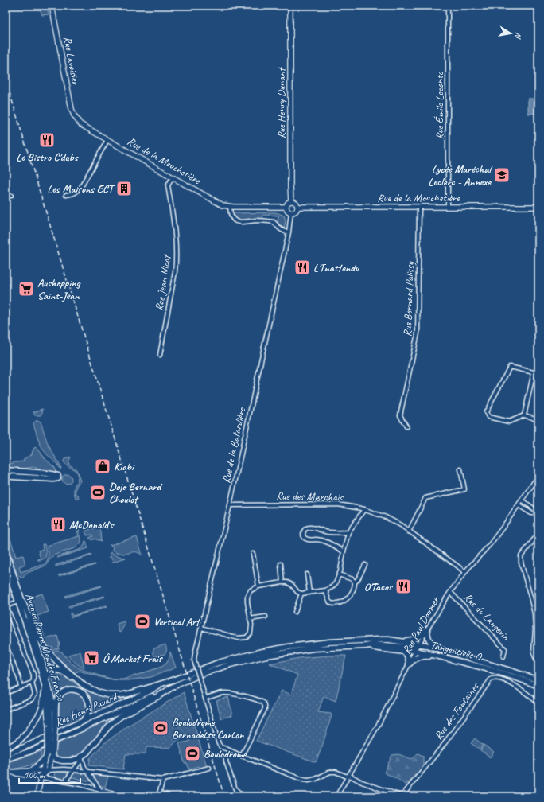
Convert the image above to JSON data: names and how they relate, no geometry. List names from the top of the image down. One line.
{"streets":{"main road":["Avenue Pierre Mendès France","Tangentielle O","Rue Henri Pavard"],"street":["Rue Lavoisier","Rue Henry Dunant","Rue Émile Leconte","Rue de la Mouchetière","Rue Jean Nicot","Rue Bernard Palissy","Rue de la Batardière","Rue des Marchais","Rue du Langevin","Rue Paul Doumer","Rue des Fontaines"]},"crossings":[["Rue Lavoisier","Rue de la Mouchetière"],["Rue Henry Dunant","Rue de la Mouchetière"],["Rue Henry Dunant","Rue de la Batardière"],["Rue Émile Leconte","Rue de la Mouchetière"],["Rue de la Mouchetière","Rue Jean Nicot"],["Rue de la Mouchetière","Rue Bernard Palissy"],["Rue de la Mouchetière","Rue de la Batardière"],["Rue de la Batardière","Rue des Marchais"],["Rue des Marchais","Rue Paul Doumer"],["Rue du Langevin","Rue Paul Doumer"],["Rue Paul Doumer","Tangentielle O"]],"places":{"restaurant":["Le Bistro C'dubs","L'Inattendu","McDonald's","O'Tacos"],"school or university":["Lycée Maréchal Leclerc - Annexe"],"building":["Les Maisons ECT"],"supermarket":["Aushopping Saint-Jean","Ô Market Frais"],"shop":["Kiabi"],"sports":["Dojo Bernard Choulot","Vertical Art","Boulodrome Bernadette Carton","Boulodrome"]},"scale_bar":"100 m","north":"right"}
